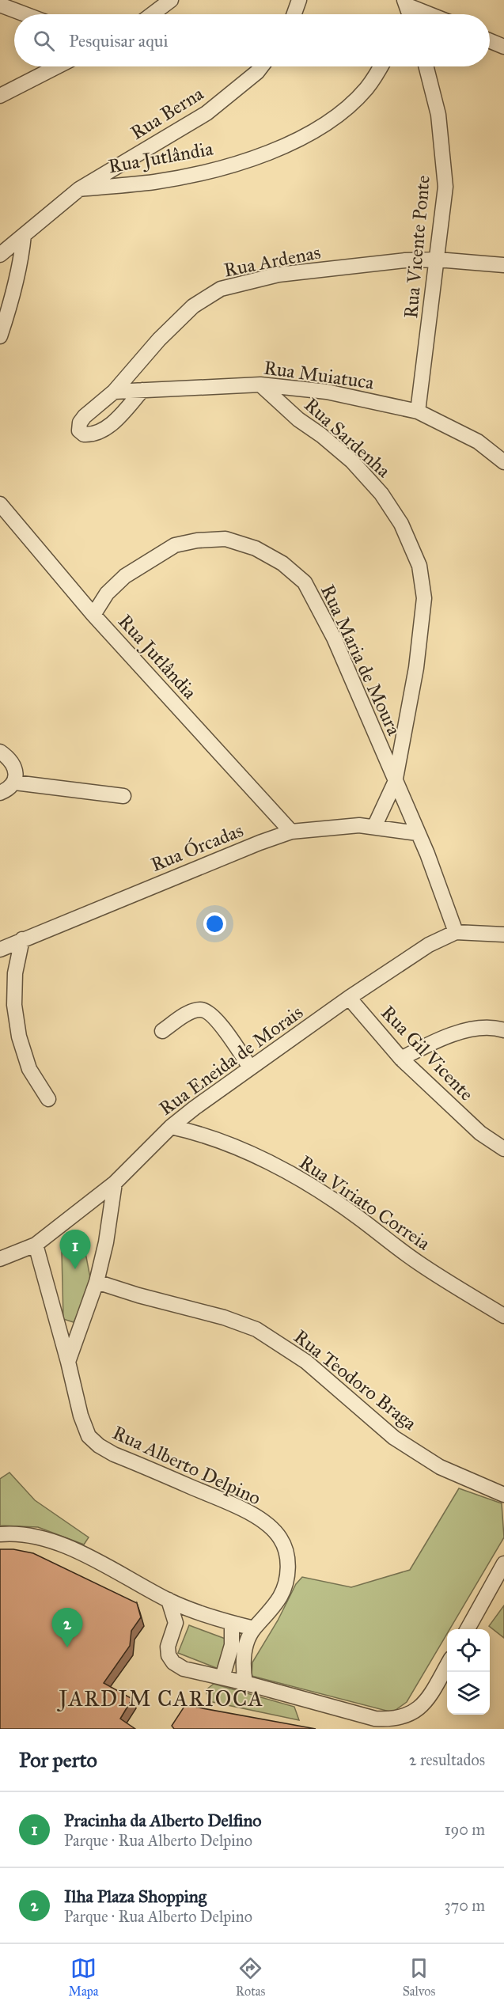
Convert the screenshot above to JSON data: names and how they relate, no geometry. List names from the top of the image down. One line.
{"streets":{"street":["Rua Berna","Rua Jutlândia","Rua Vicente Ponte","Rua Ardenas","Rua Muiatuca","Rua Sardenha","Rua Maria de Moura","Rua Órcadas","Rua Gil Vicente","Rua Eneida de Morais","Rua Viriato Correia","Rua Teodoro Braga","Rua Alberto Delpino"]},"crossings":[["Rua Berna","Rua Jutlândia"],["Rua Jutlândia","Rua Maria de Moura"],["Rua Jutlândia","Rua Órcadas"],["Rua Vicente Ponte","Rua Ardenas"],["Rua Vicente Ponte","Rua Muiatuca"],["Rua Ardenas","Rua Muiatuca"],["Rua Muiatuca","Rua Sardenha"],["Rua Sardenha","Rua Maria de Moura"],["Rua Sardenha","Rua Órcadas"],["Rua Maria de Moura","Rua Órcadas"],["Rua Maria de Moura","Rua Eneida de Morais"],["Rua Gil Vicente","Rua Eneida de Morais"],["Rua Eneida de Morais","Rua Viriato Correia"],["Rua Eneida de Morais","Rua Alberto Delpino"]],"districts":["JARDIM CARIOCA"],"page":{"search":"Pesquisar aqui","pins":["1","2"],"heading":["Por perto","2 resultados"],"list":[{"mark":"1","name":"Pracinha da Alberto Delfino","note":"Parque · Rua Alberto Delpino","value":"190 m"},{"mark":"2","name":"Ilha Plaza Shopping","note":"Parque · Rua Alberto Delpino","value":"370 m"}],"nav":["Mapa","Rotas","Salvos"]}}
